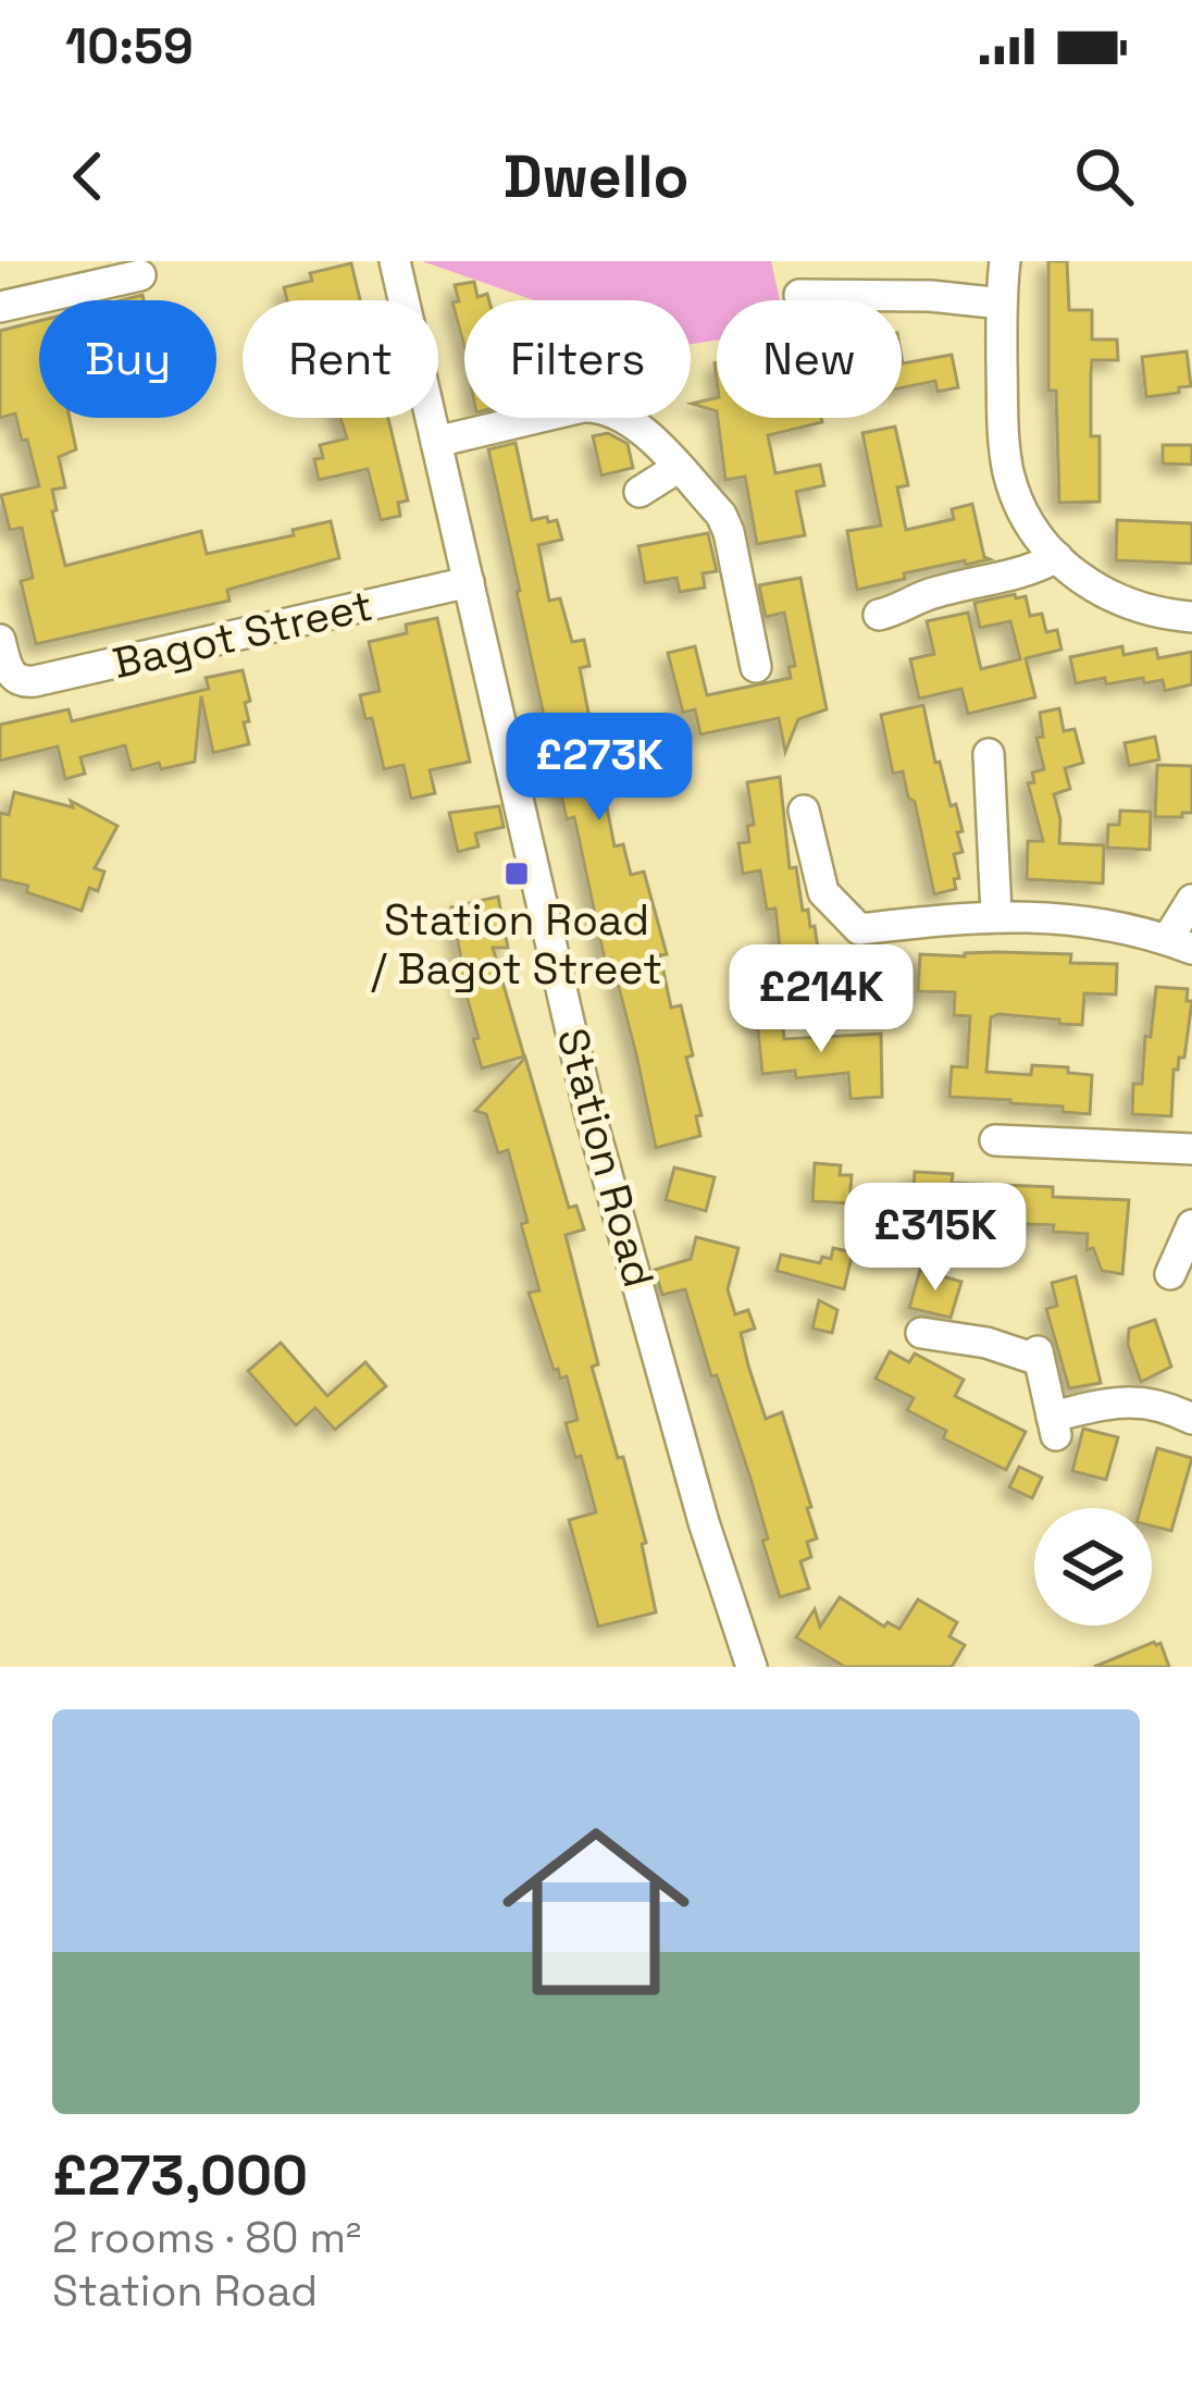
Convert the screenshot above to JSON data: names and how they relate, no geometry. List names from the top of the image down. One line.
{"streets":{"street":["Bagot Street","Station Road"]},"crossings":[["Bagot Street","Station Road"]],"places":{"transit":["Station Road / Bagot Street"]},"page":{"status":"10:59","header":"Dwello","chip":["Buy","Rent","Filters","New"],"price":["£273K","£214K","£315K"],"list":[{"name":"£273,000","note":"2 rooms · 80 m² · Station Road"}]}}
